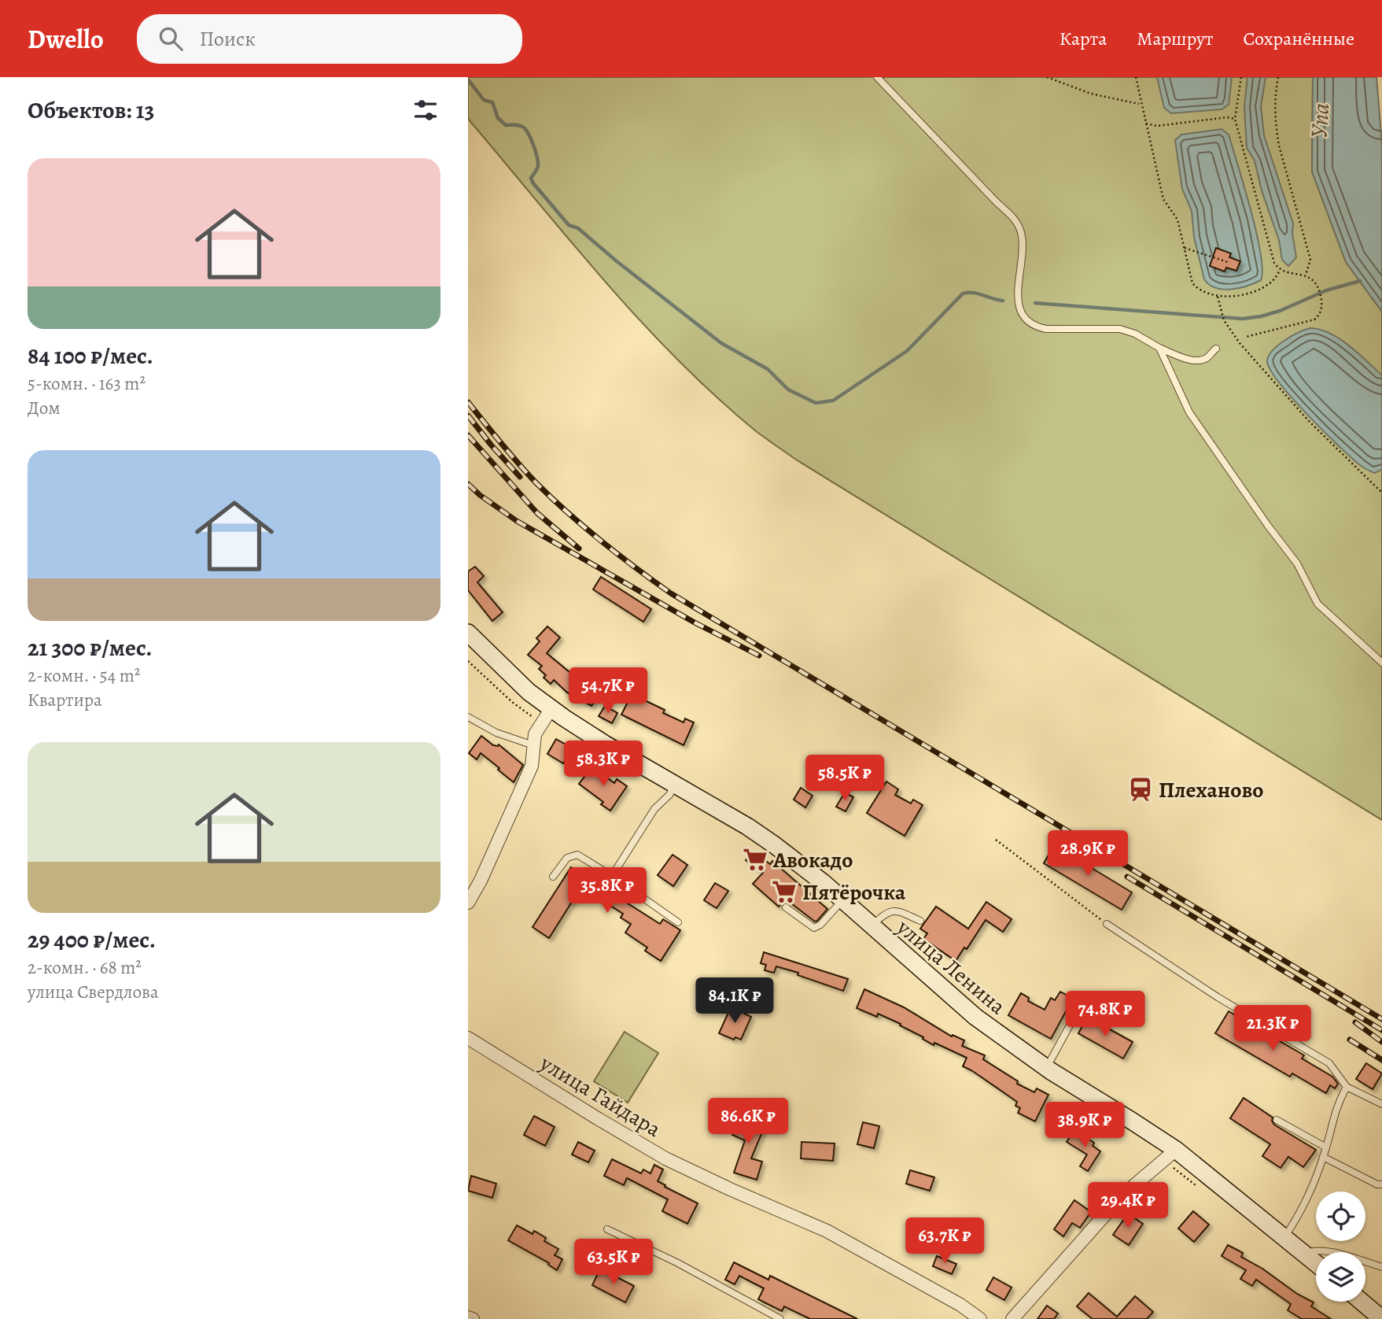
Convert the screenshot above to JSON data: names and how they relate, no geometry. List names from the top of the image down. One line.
{"streets":{"main road":["улица Ленина"],"street":["улица Гайдара"]},"water":["Упа"],"places":{"station":["Плеханово"],"supermarket":["Авокадо","Пятёрочка"]},"page":{"header":"Dwello","search":"Поиск","nav":["Карта","Маршрут","Сохранённые"],"heading":"Объектов: 13","list":[{"name":"84 100 ₽/мес.","note":"5-комн. · 163 m² · Дом"},{"name":"21 300 ₽/мес.","note":"2-комн. · 54 m² · Квартира"},{"name":"29 400 ₽/мес.","note":"2-комн. · 68 m² · улица Свердлова"}],"price":["54.7K ₽","58.3K ₽","58.5K ₽","28.9K ₽","35.8K ₽","84.1K ₽","74.8K ₽","21.3K ₽","86.6K ₽","38.9K ₽","29.4K ₽","63.7K ₽","63.5K ₽"]}}
